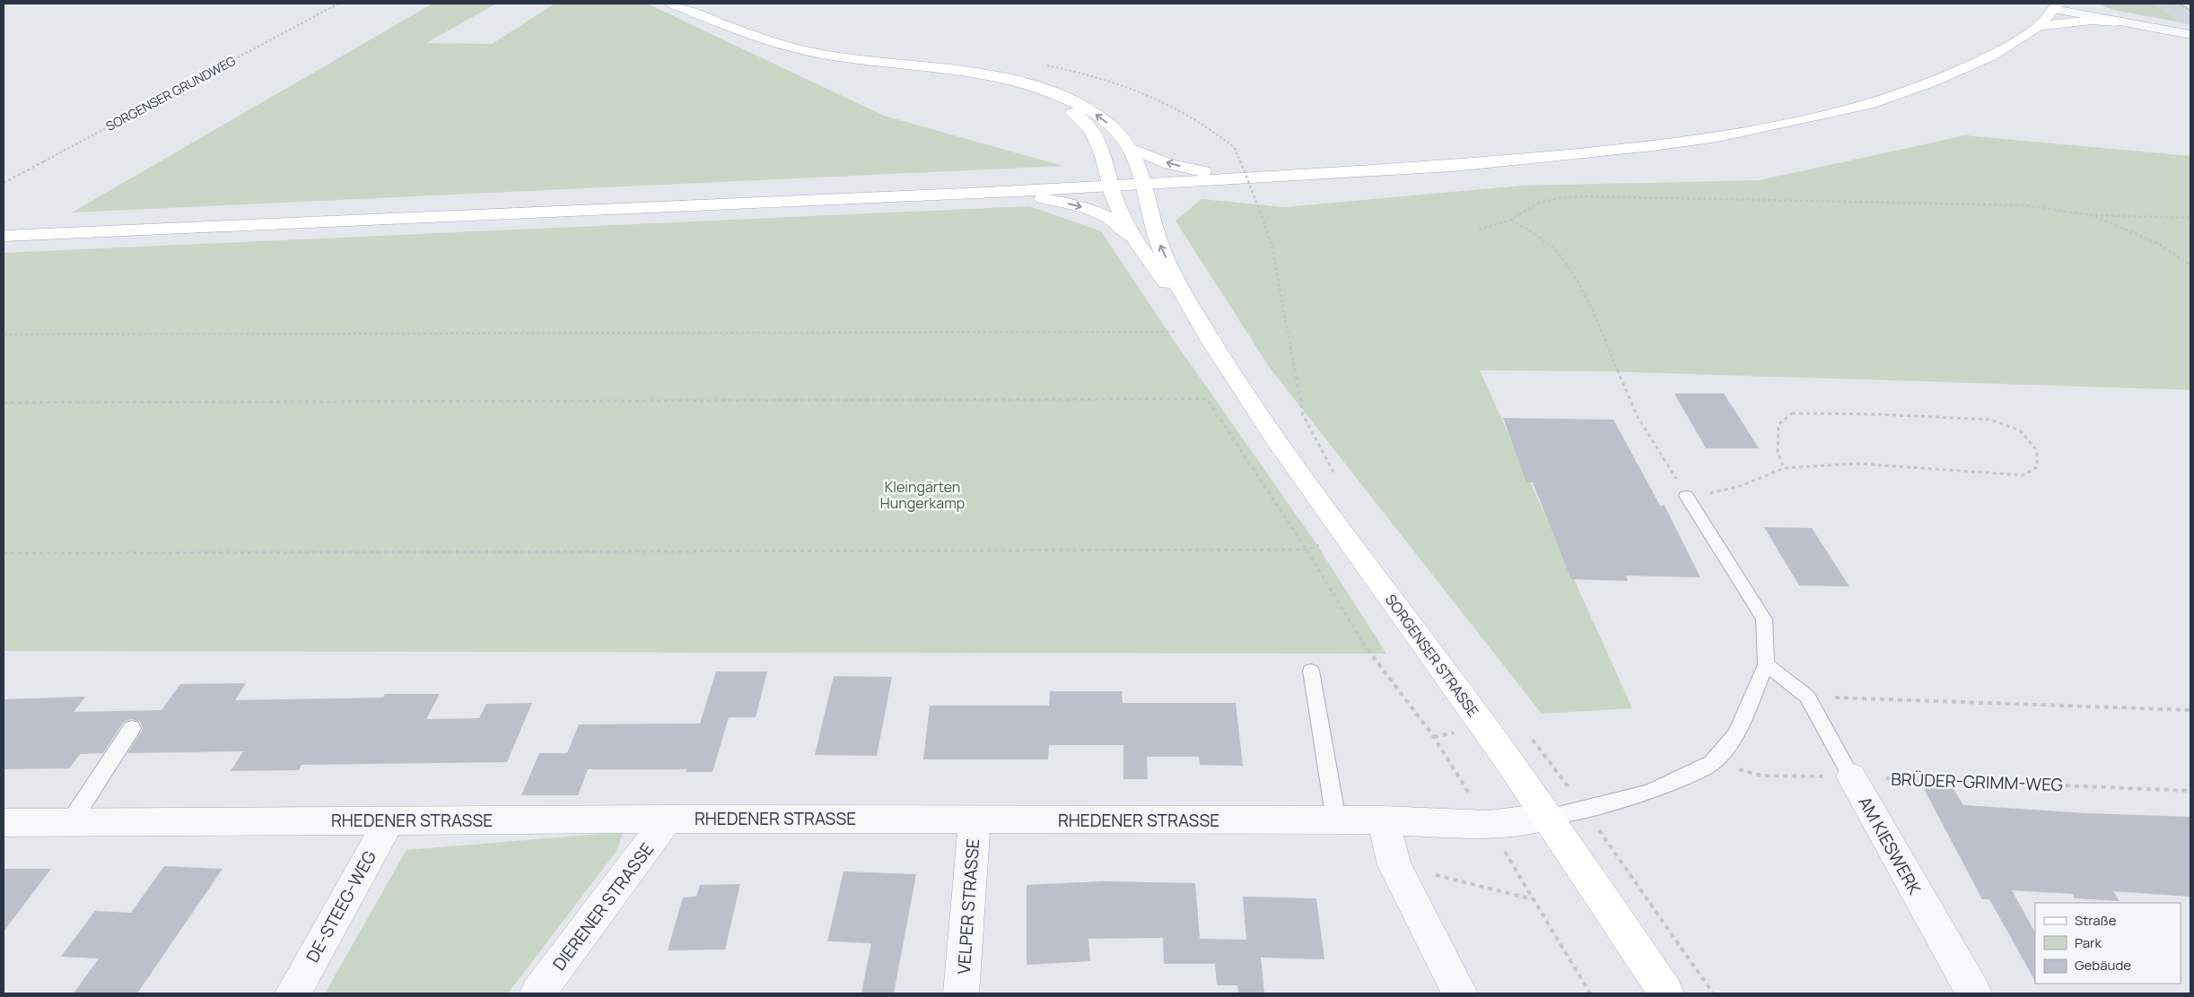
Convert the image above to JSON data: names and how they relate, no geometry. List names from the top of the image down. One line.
{"streets":{"main road":["SORGENSER STRASSE"],"street":["RHEDENER STRASSE","AM KIESWERK","DE-STEEG-WEG","DIERENER STRASSE","VELPER STRASSE"],"path":["SORGENSER GRUNDWEG","BRÜDER-GRIMM-WEG"]},"crossings":[["SORGENSER STRASSE","RHEDENER STRASSE"],["BRÜDER-GRIMM-WEG","AM KIESWERK"],["RHEDENER STRASSE","DE-STEEG-WEG"],["RHEDENER STRASSE","DIERENER STRASSE"],["RHEDENER STRASSE","VELPER STRASSE"]],"parks":["Kleingärten Hungerkamp"],"legend":["Straße","Park","Gebäude"]}
